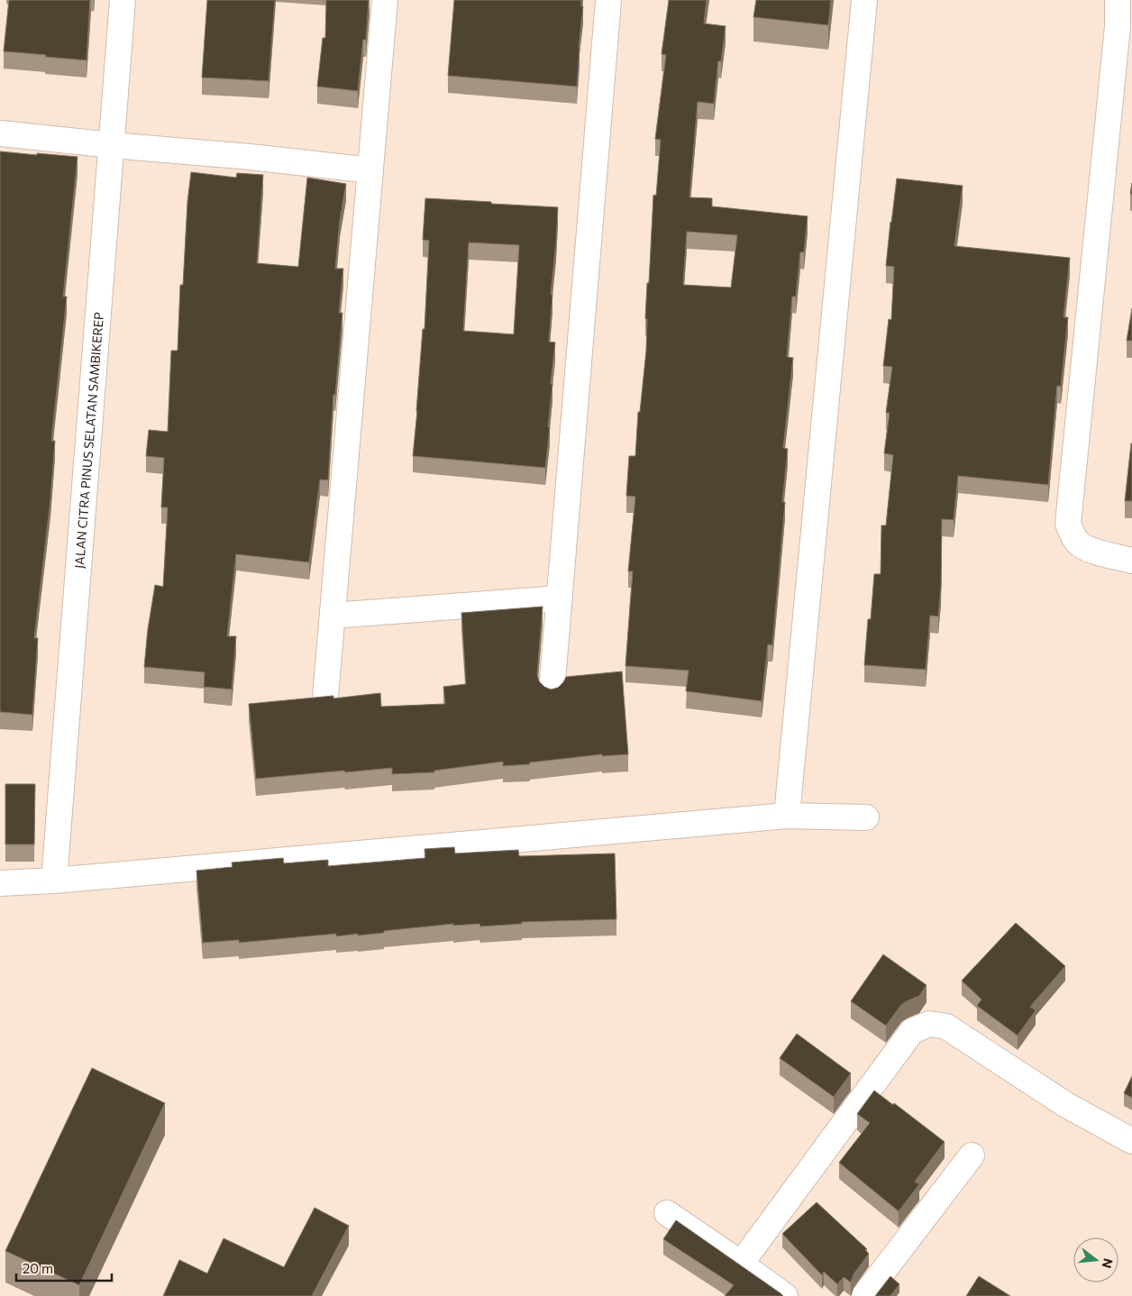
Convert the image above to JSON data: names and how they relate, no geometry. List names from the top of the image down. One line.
{"streets":{"street":["JALAN CITRA PINUS SELATAN SAMBIKEREP"]},"scale_bar":"20 m","north":"right"}
